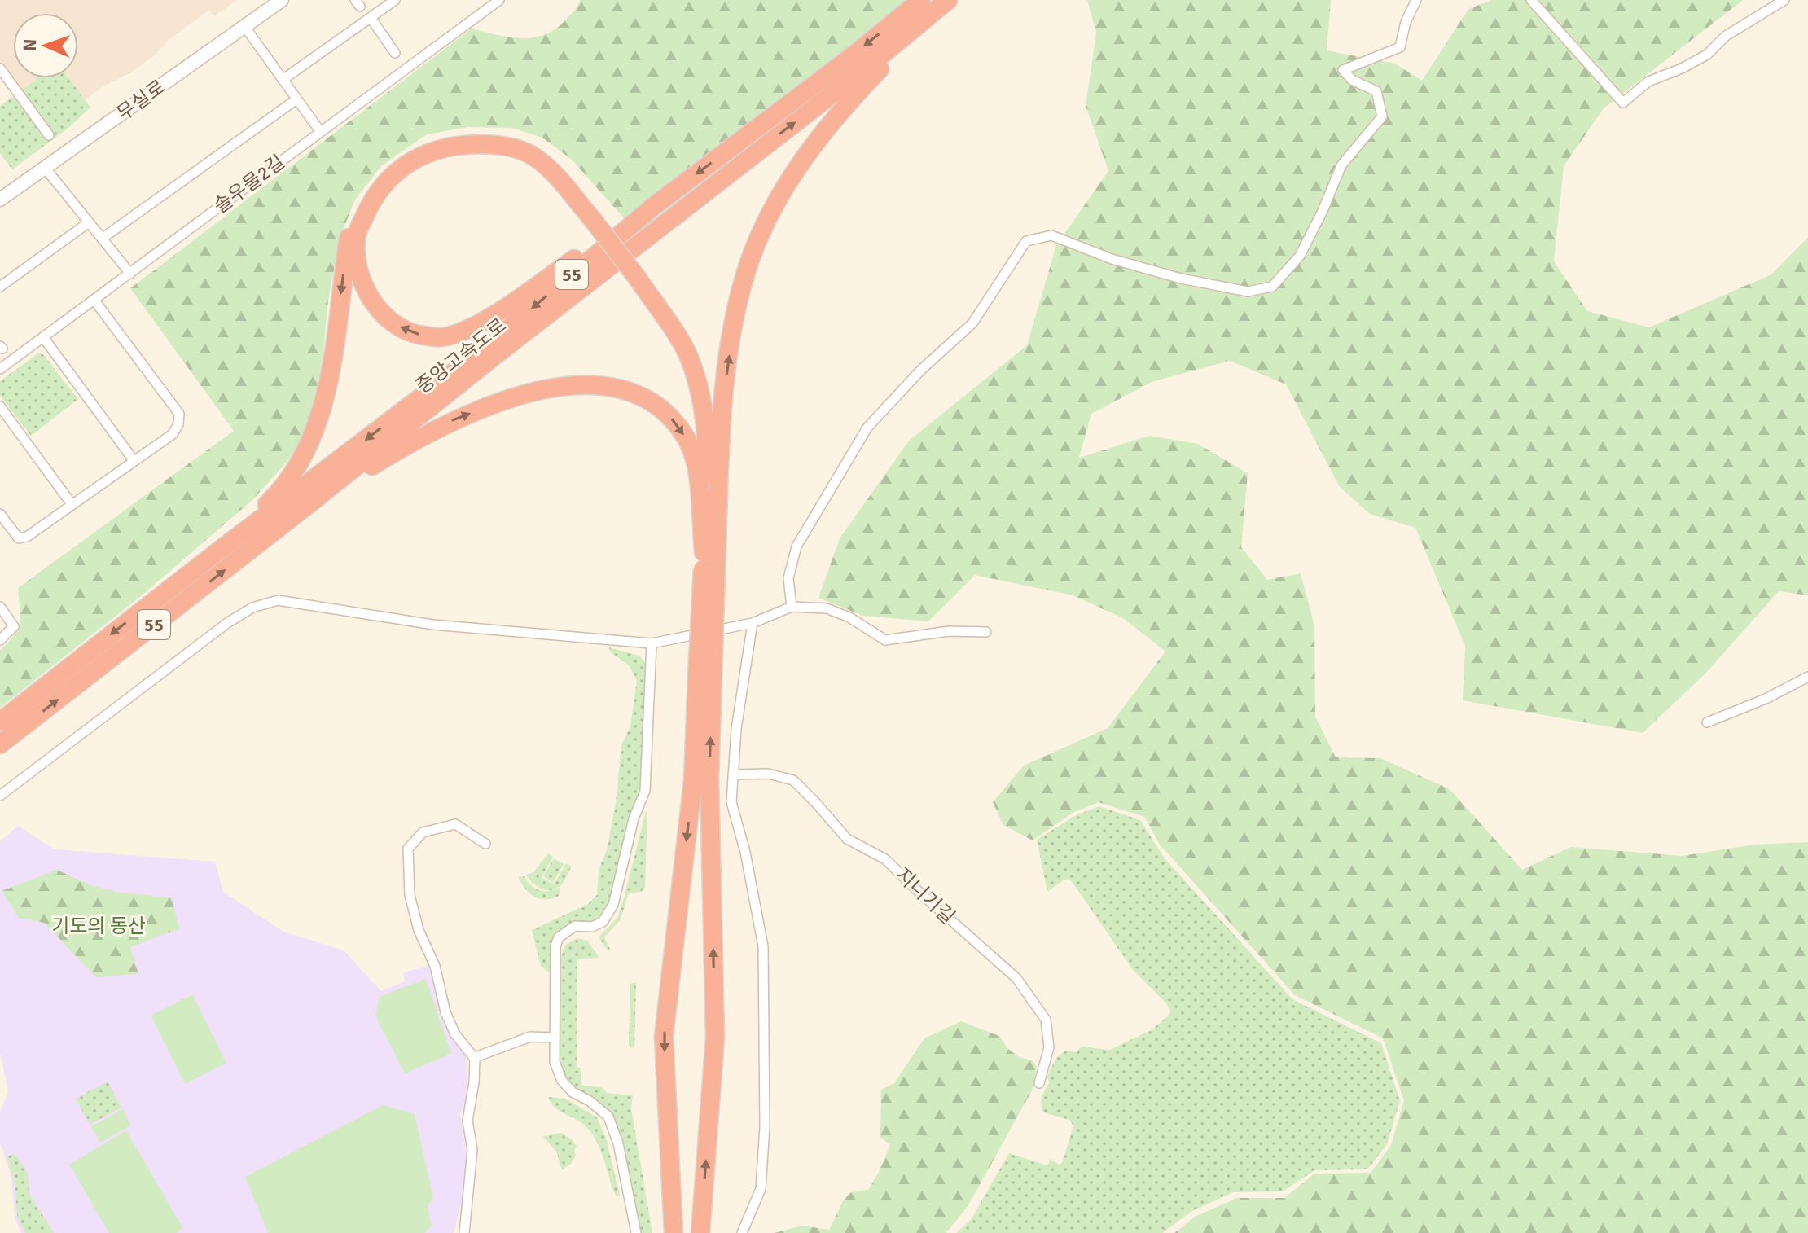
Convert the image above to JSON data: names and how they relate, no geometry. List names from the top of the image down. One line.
{"streets":{"highway":["55","중앙고속도로"],"street":["무실로","솔우물2길","지니기길"]},"parks":["기도의 동산"],"north":"left"}
